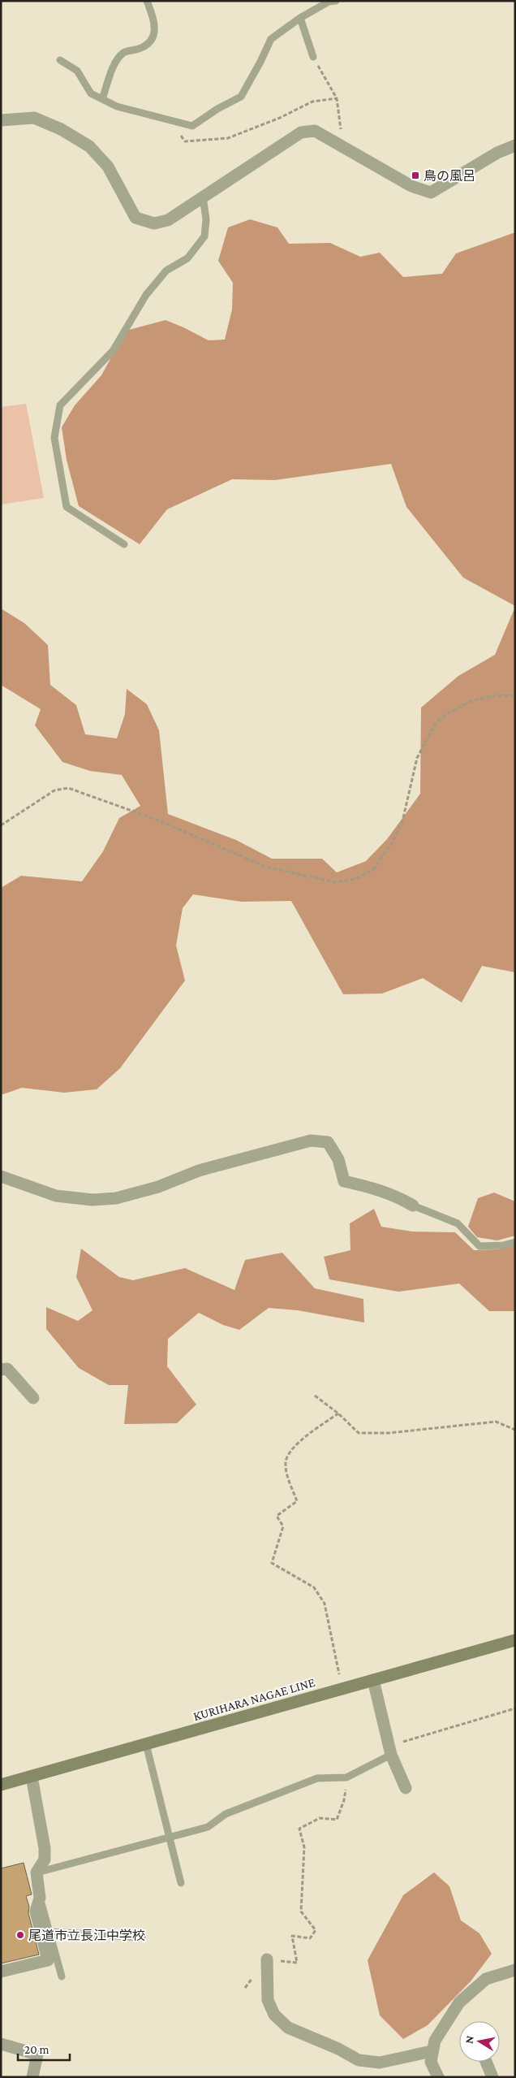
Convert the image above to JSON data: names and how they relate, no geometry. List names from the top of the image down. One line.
{"streets":{"main road":["KURIHARA NAGAE LINE"]},"places":{"transit":["鳥の風呂"],"other":["尾道市立長江中学校"]},"scale_bar":"20 m","north":"left"}
